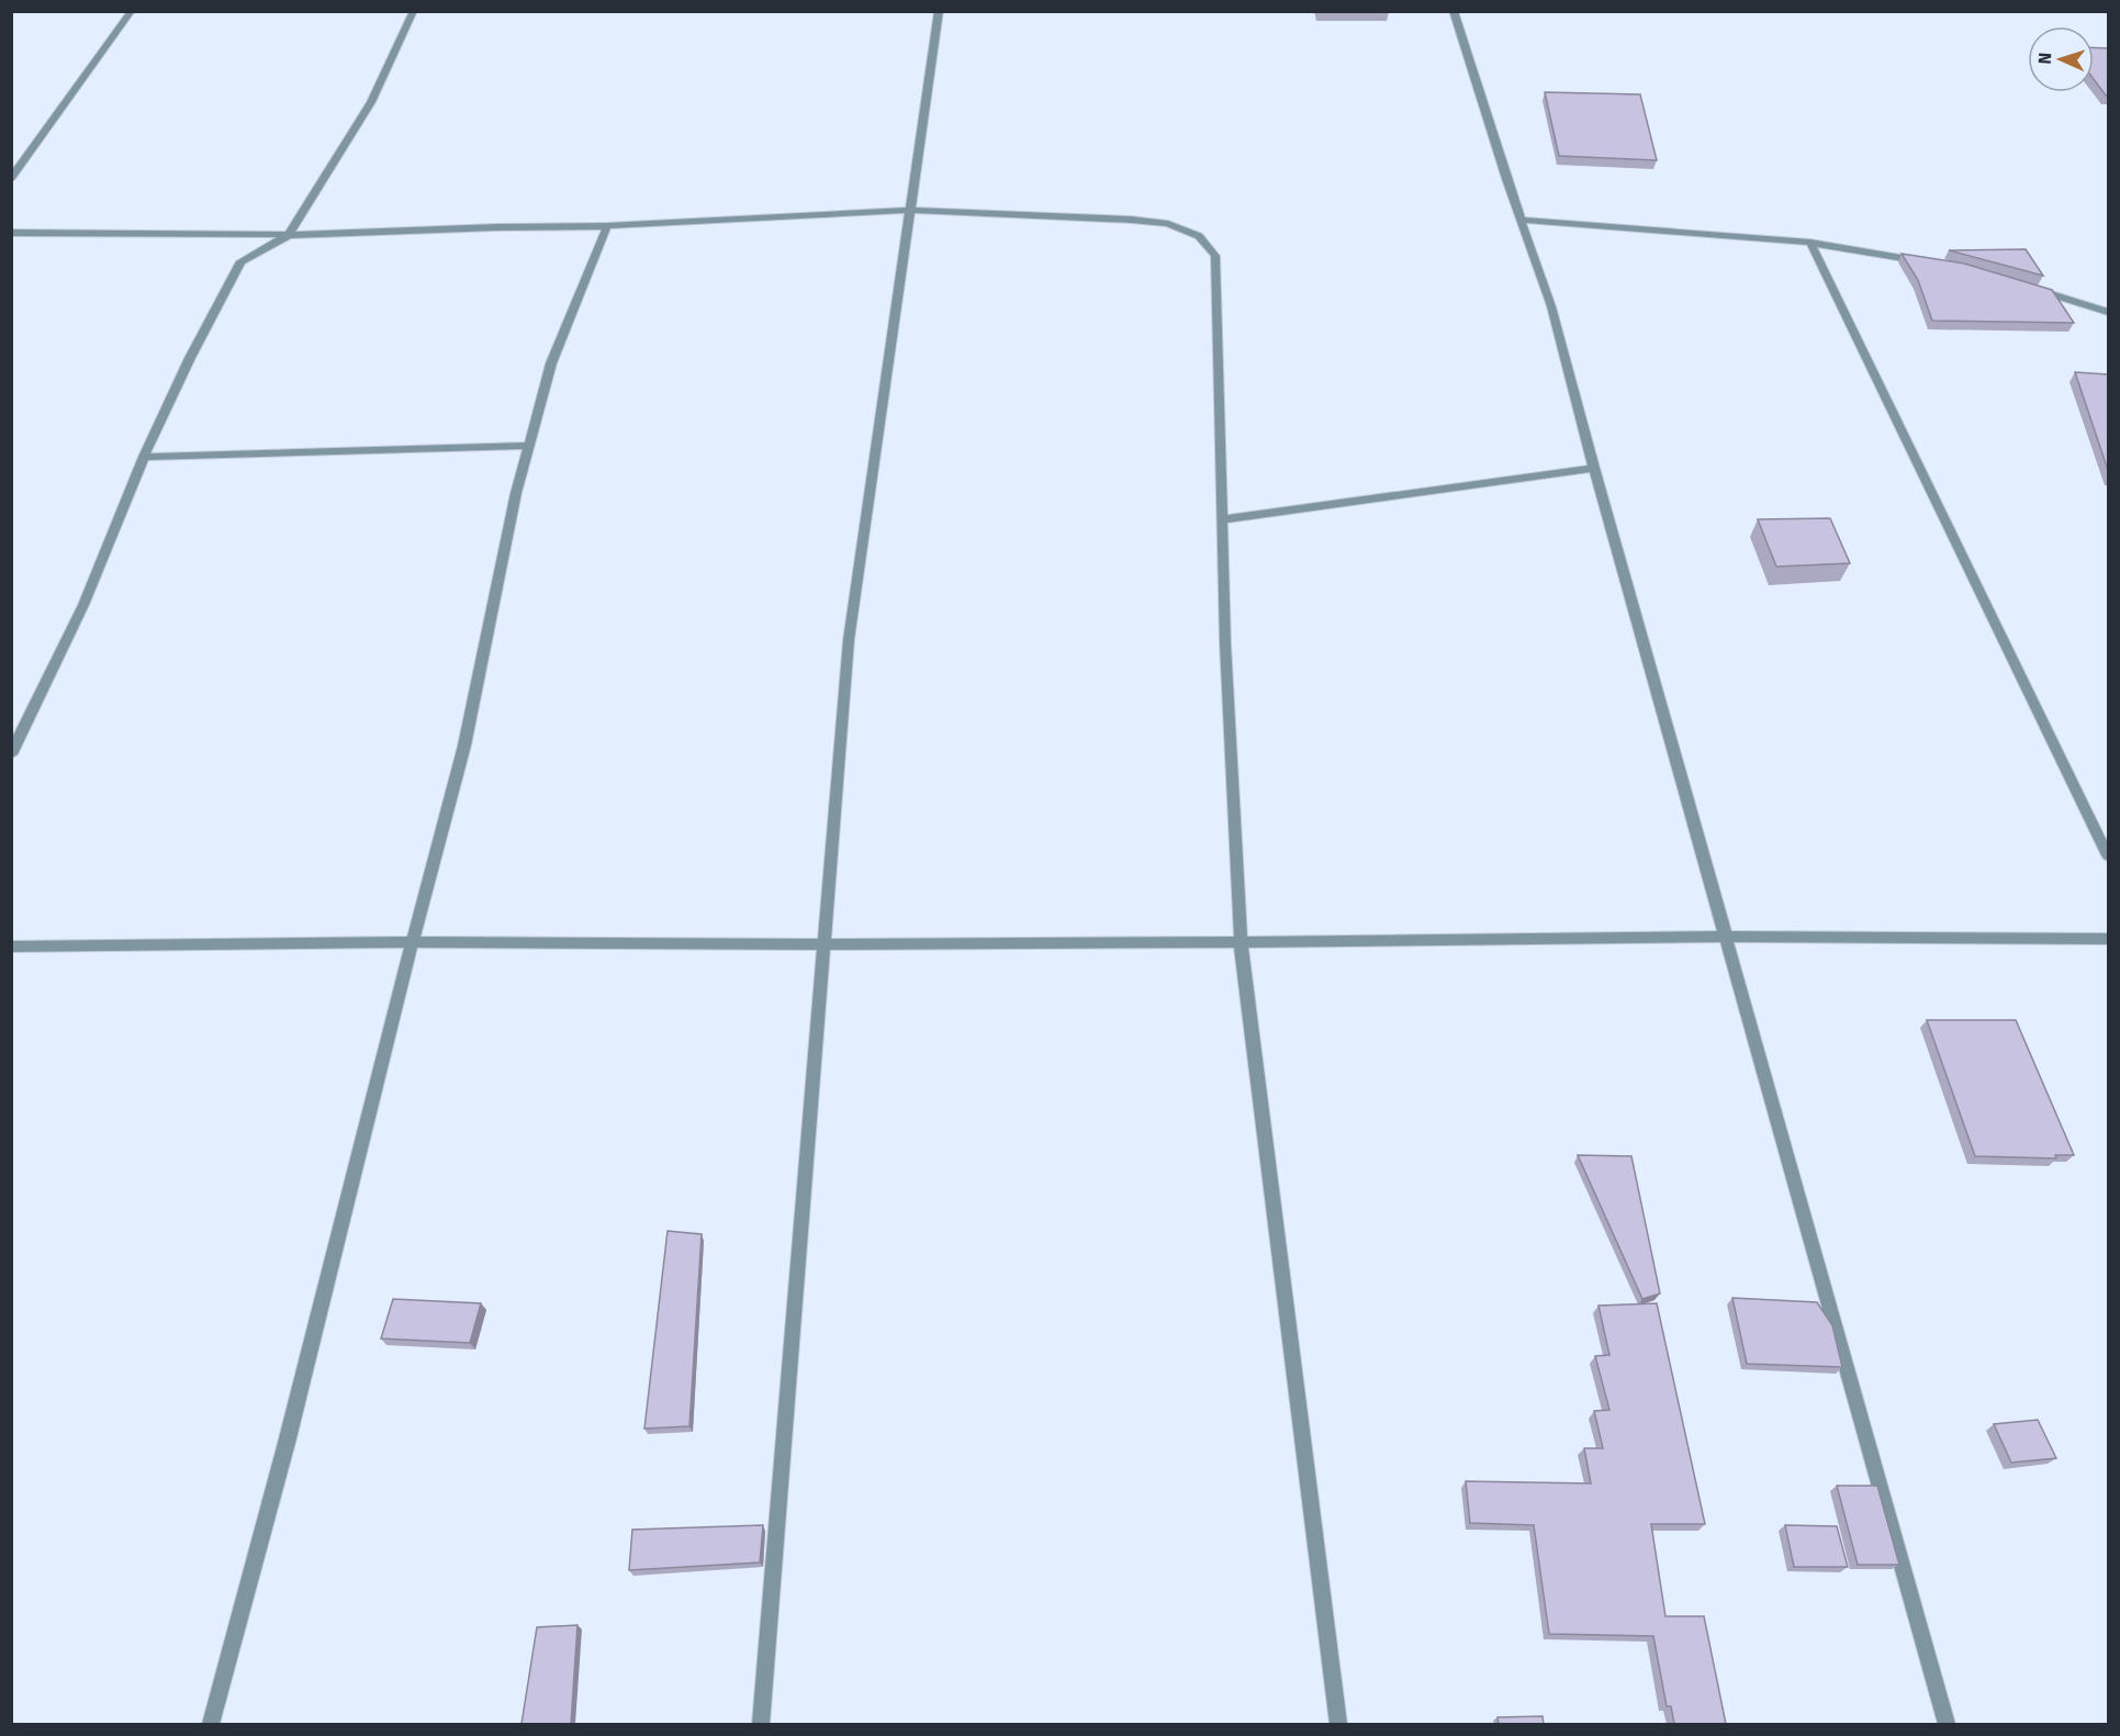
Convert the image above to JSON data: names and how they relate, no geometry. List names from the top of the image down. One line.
{"north":"left"}
